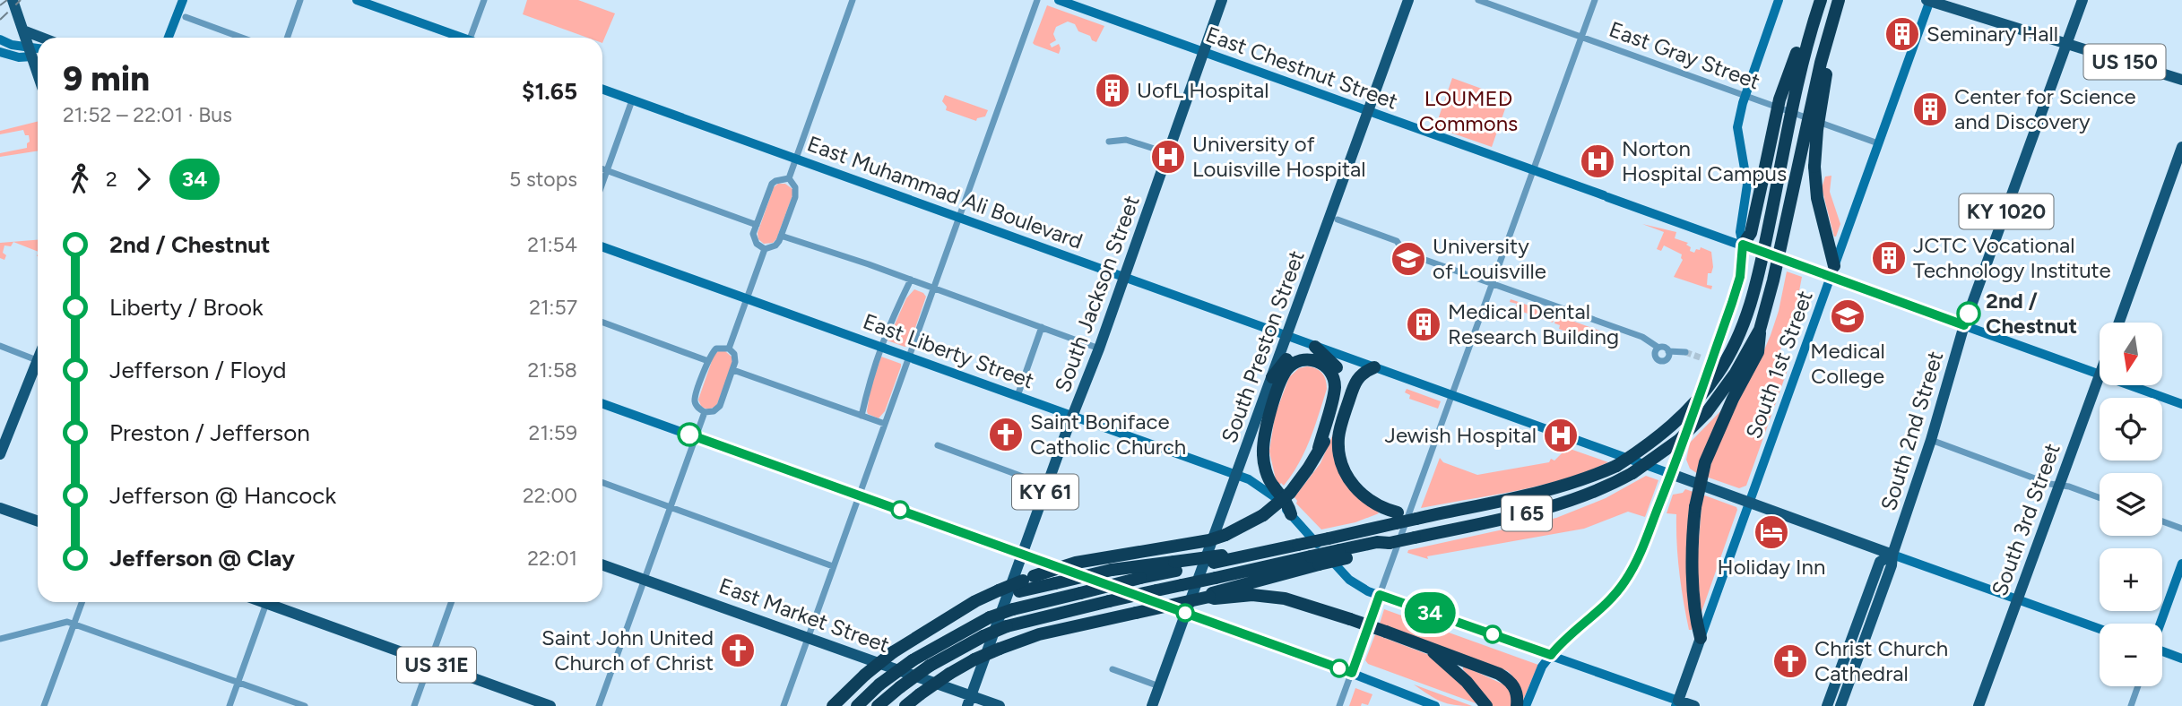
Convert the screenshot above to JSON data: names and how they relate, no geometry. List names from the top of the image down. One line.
{"streets":{"highway":["I 65"],"main road":["US 150","KY 1020","South Jackson Street","South Preston Street","South 1st Street","South 2nd Street","KY 61","South 3rd Street","East Market Street","US 31E"],"street":["East Gray Street","East Chestnut Street","East Muhammad Ali Boulevard","East Liberty Street"]},"crossings":[["East Gray Street","South 1st Street"],["US 150","South 1st Street"],["US 150","South 2nd Street"],["East Chestnut Street","South Jackson Street"],["East Chestnut Street","South Preston Street"],["East Chestnut Street","South 1st Street"],["East Chestnut Street","South 2nd Street"],["East Chestnut Street","South 3rd Street"],["East Muhammad Ali Boulevard","South Jackson Street"],["East Muhammad Ali Boulevard","South Preston Street"],["South Jackson Street","East Liberty Street"],["South Jackson Street","East Market Street"],["South Preston Street","East Liberty Street"],["East Liberty Street","South 1st Street"]],"parks":["LOUMED Commons"],"places":{"building":["Seminary Hall","UofL Hospital","Center for Science and Discovery","JCTC Vocational Technology Institute","Medical Dental Research Building"],"hospital":["University of Louisville Hospital","Norton Hospital Campus","Jewish Hospital"],"school or university":["University of Louisville","Medical College"],"other":["2nd / Chestnut"],"church":["Saint Boniface Catholic Church","Saint John United Church of Christ","Christ Church Cathedral"],"hotel":["Holiday Inn"]},"lines":["bus line 34"],"north":"bottom","page":{"on_map":"34","heading":["9 min","21:52 – 22:01 · Bus","$1.65"],"legs":["2","34","5 stops"],"list":[{"name":"2nd / Chestnut","value":"21:54"},{"name":"Liberty / Brook","value":"21:57"},{"name":"Jefferson / Floyd","value":"21:58"},{"name":"Preston / Jefferson","value":"21:59"},{"name":"Jefferson @ Hancock","value":"22:00"},{"name":"Jefferson @ Clay","value":"22:01"}],"map_buttons":["+","−"]}}
